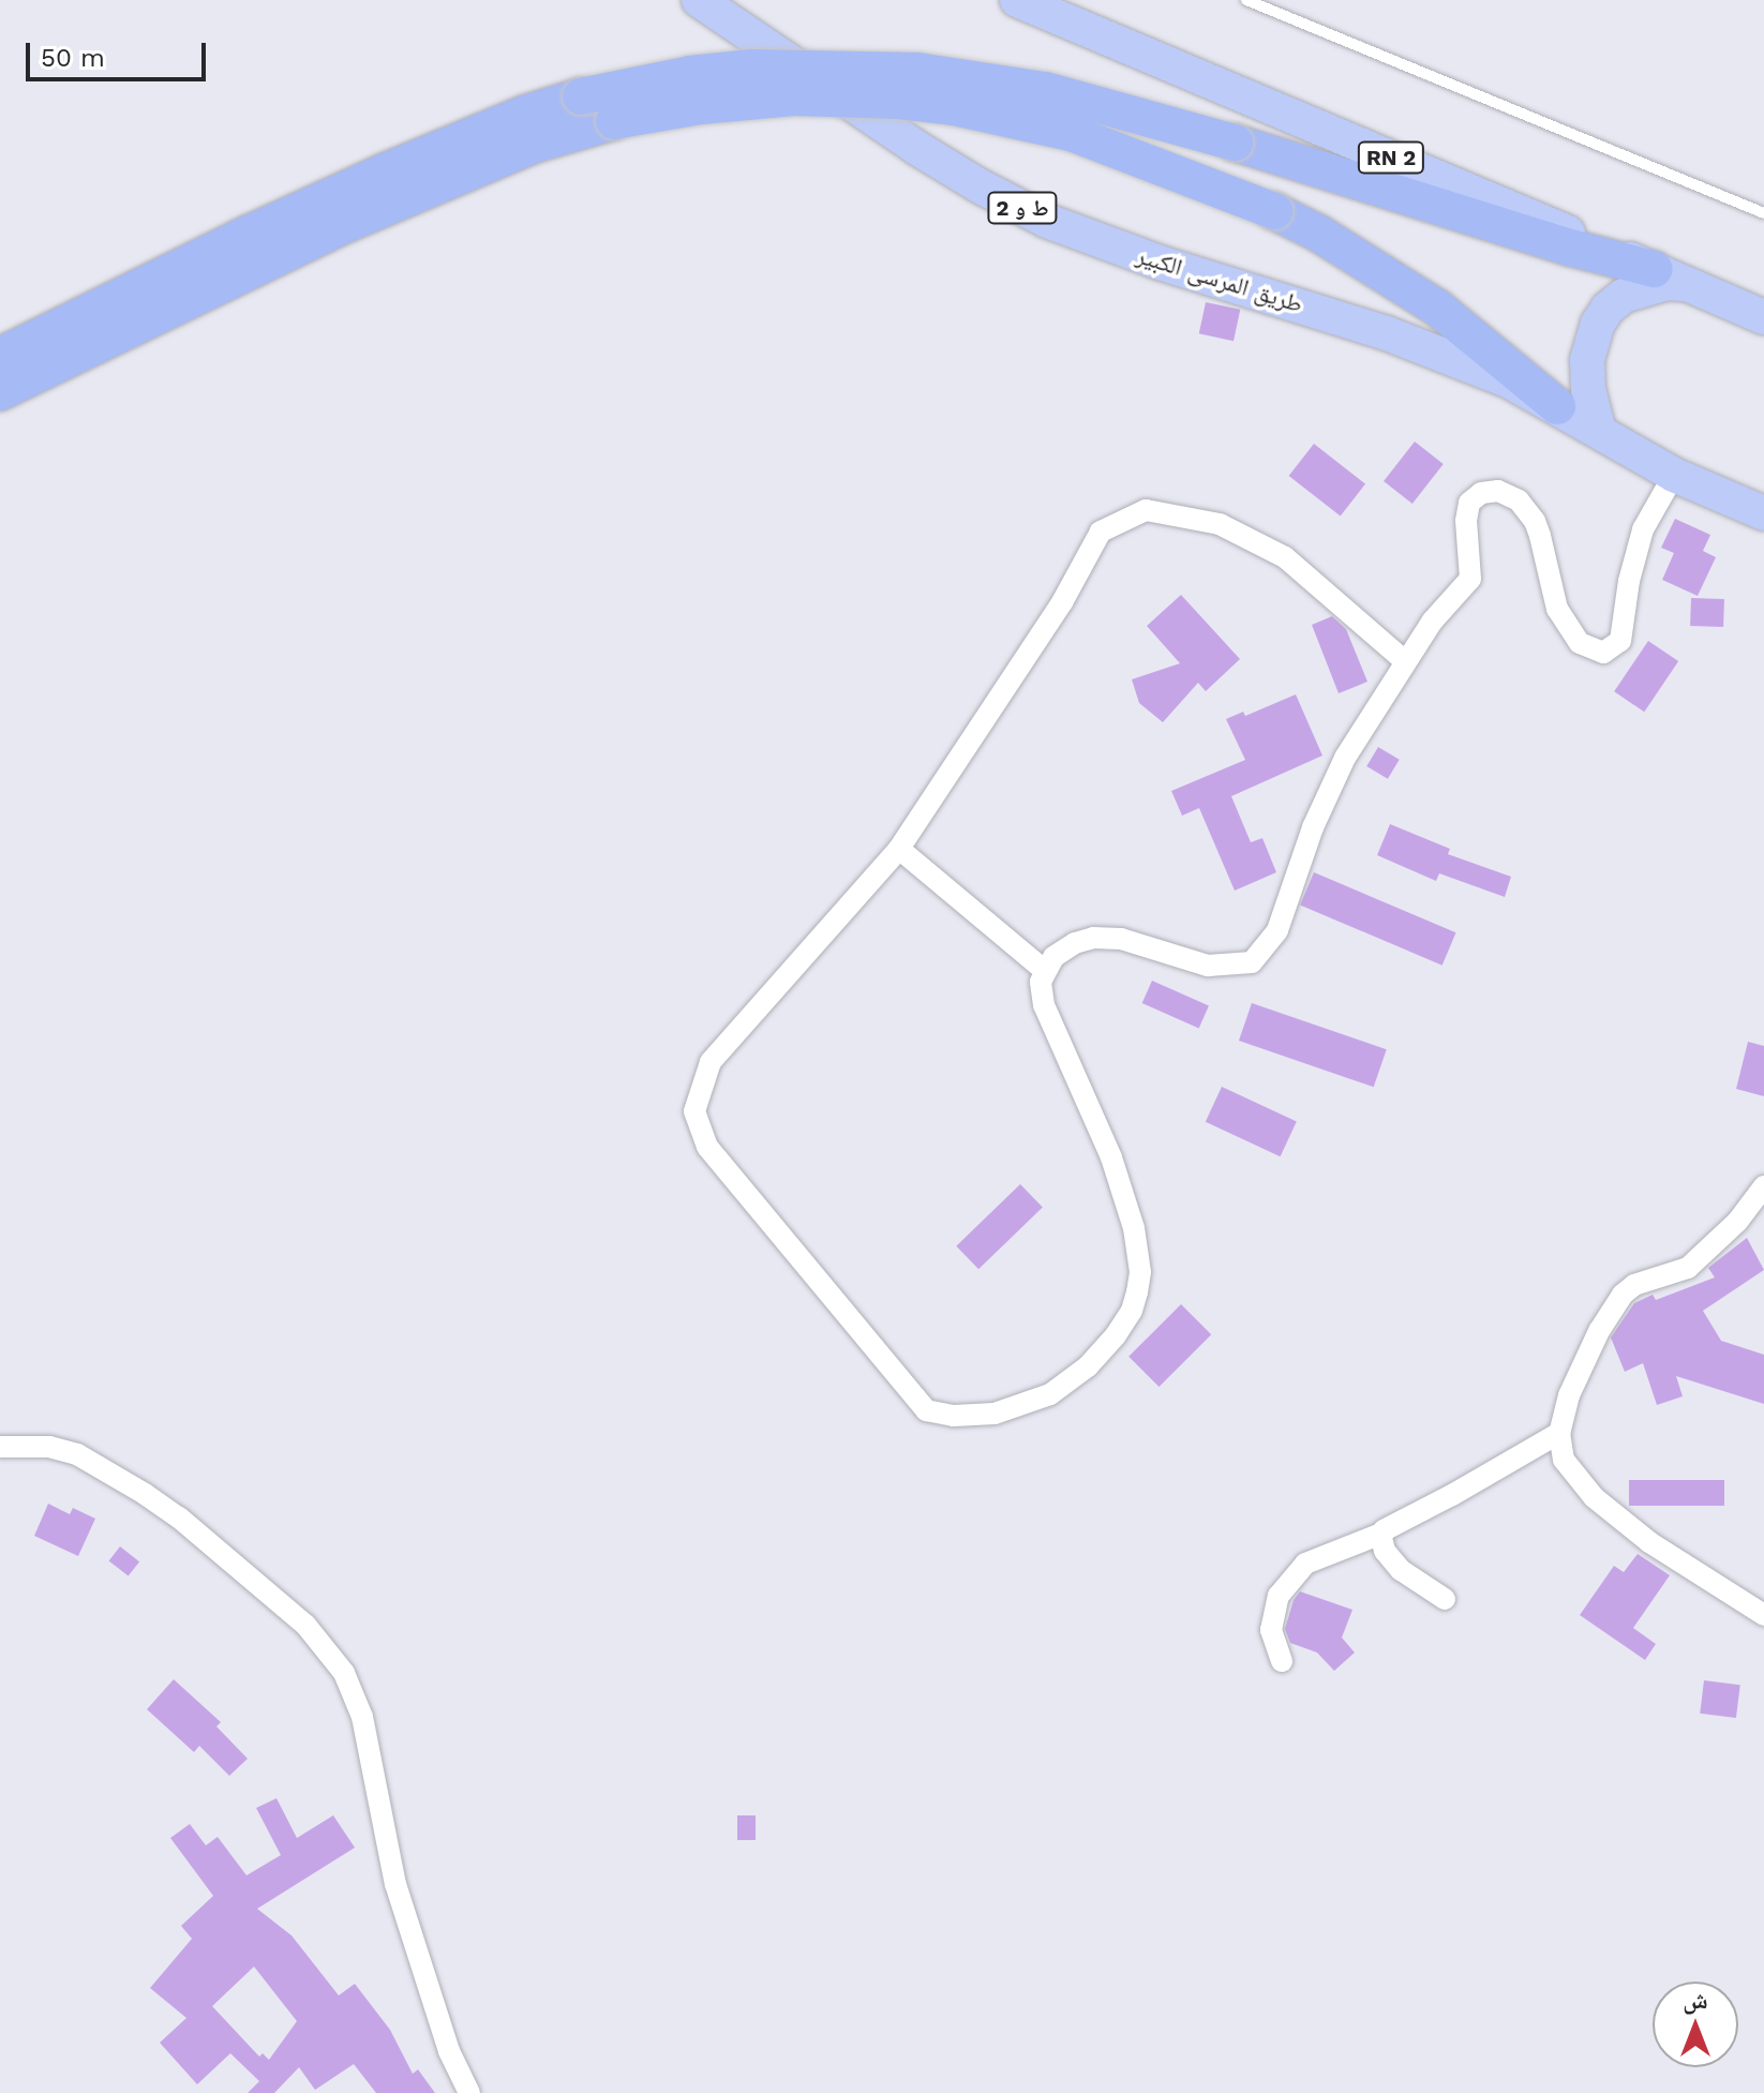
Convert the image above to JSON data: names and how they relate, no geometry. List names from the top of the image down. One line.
{"streets":{"main road":["RN 2","ط و 2","طريق المرسى الكبير"]},"scale_bar":"50 m","north":"top"}
